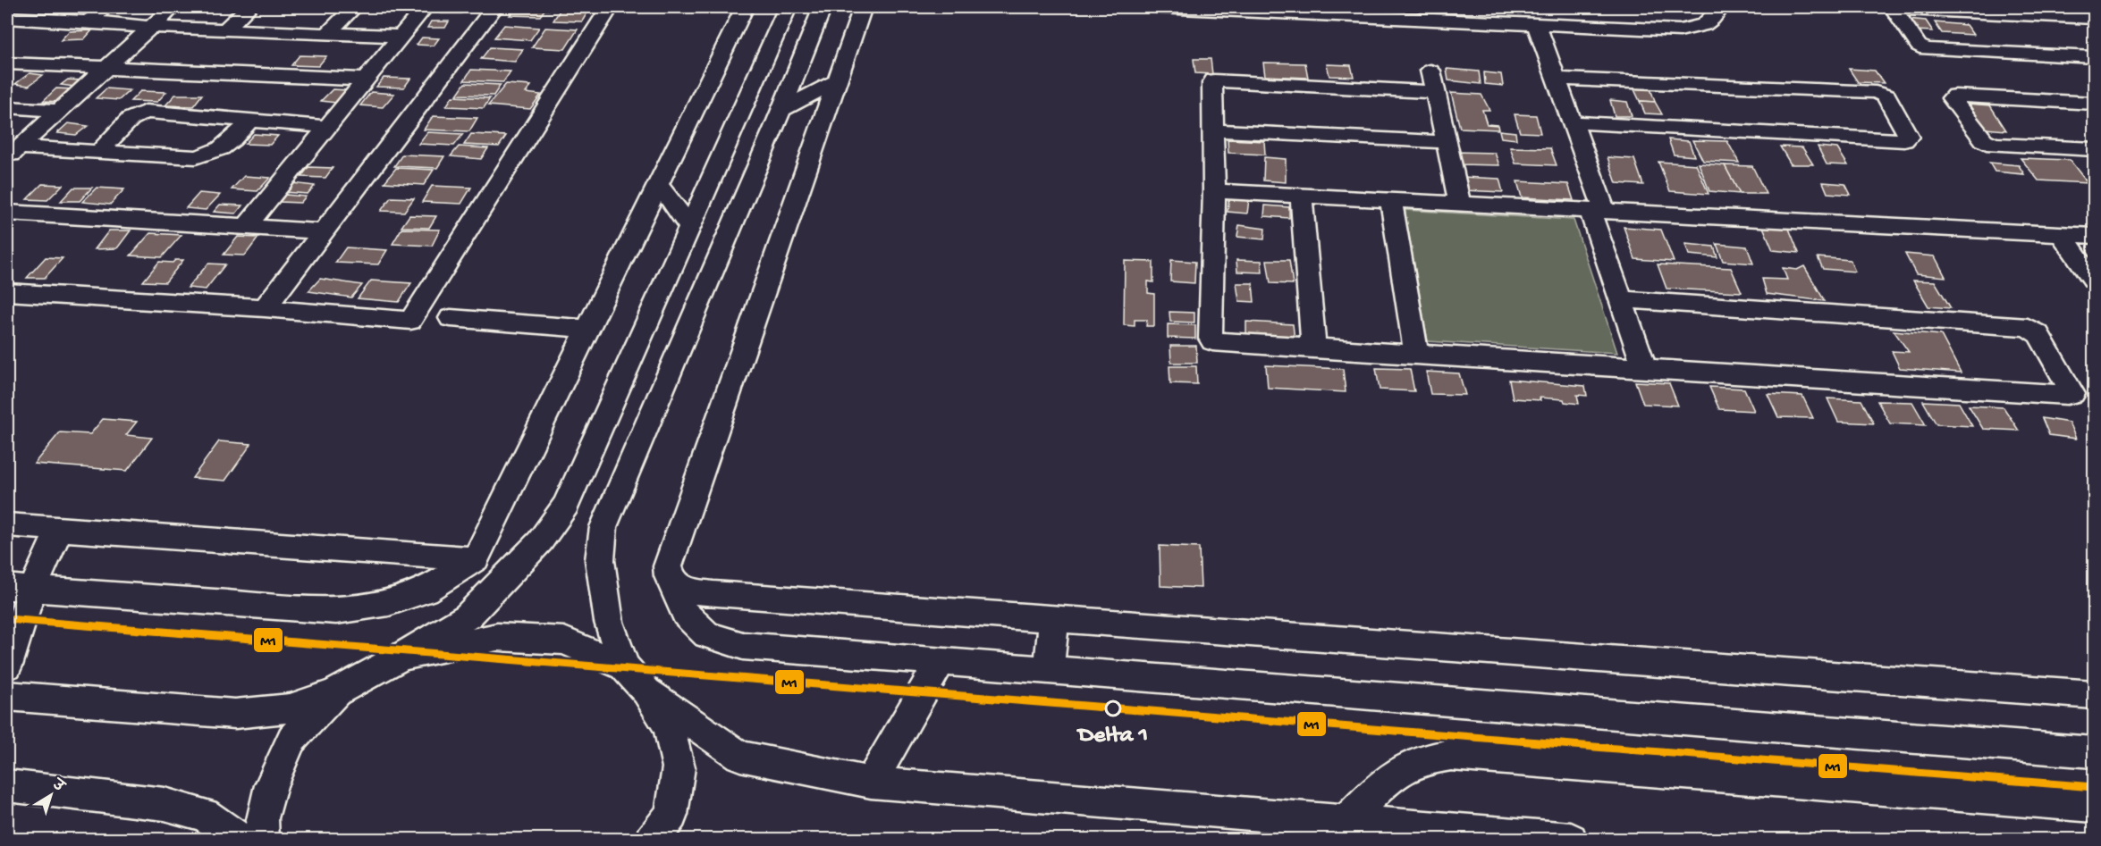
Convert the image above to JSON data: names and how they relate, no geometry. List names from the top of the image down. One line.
{"places":["Delta 1"],"lines":["transit line M1"],"north":"top right"}
